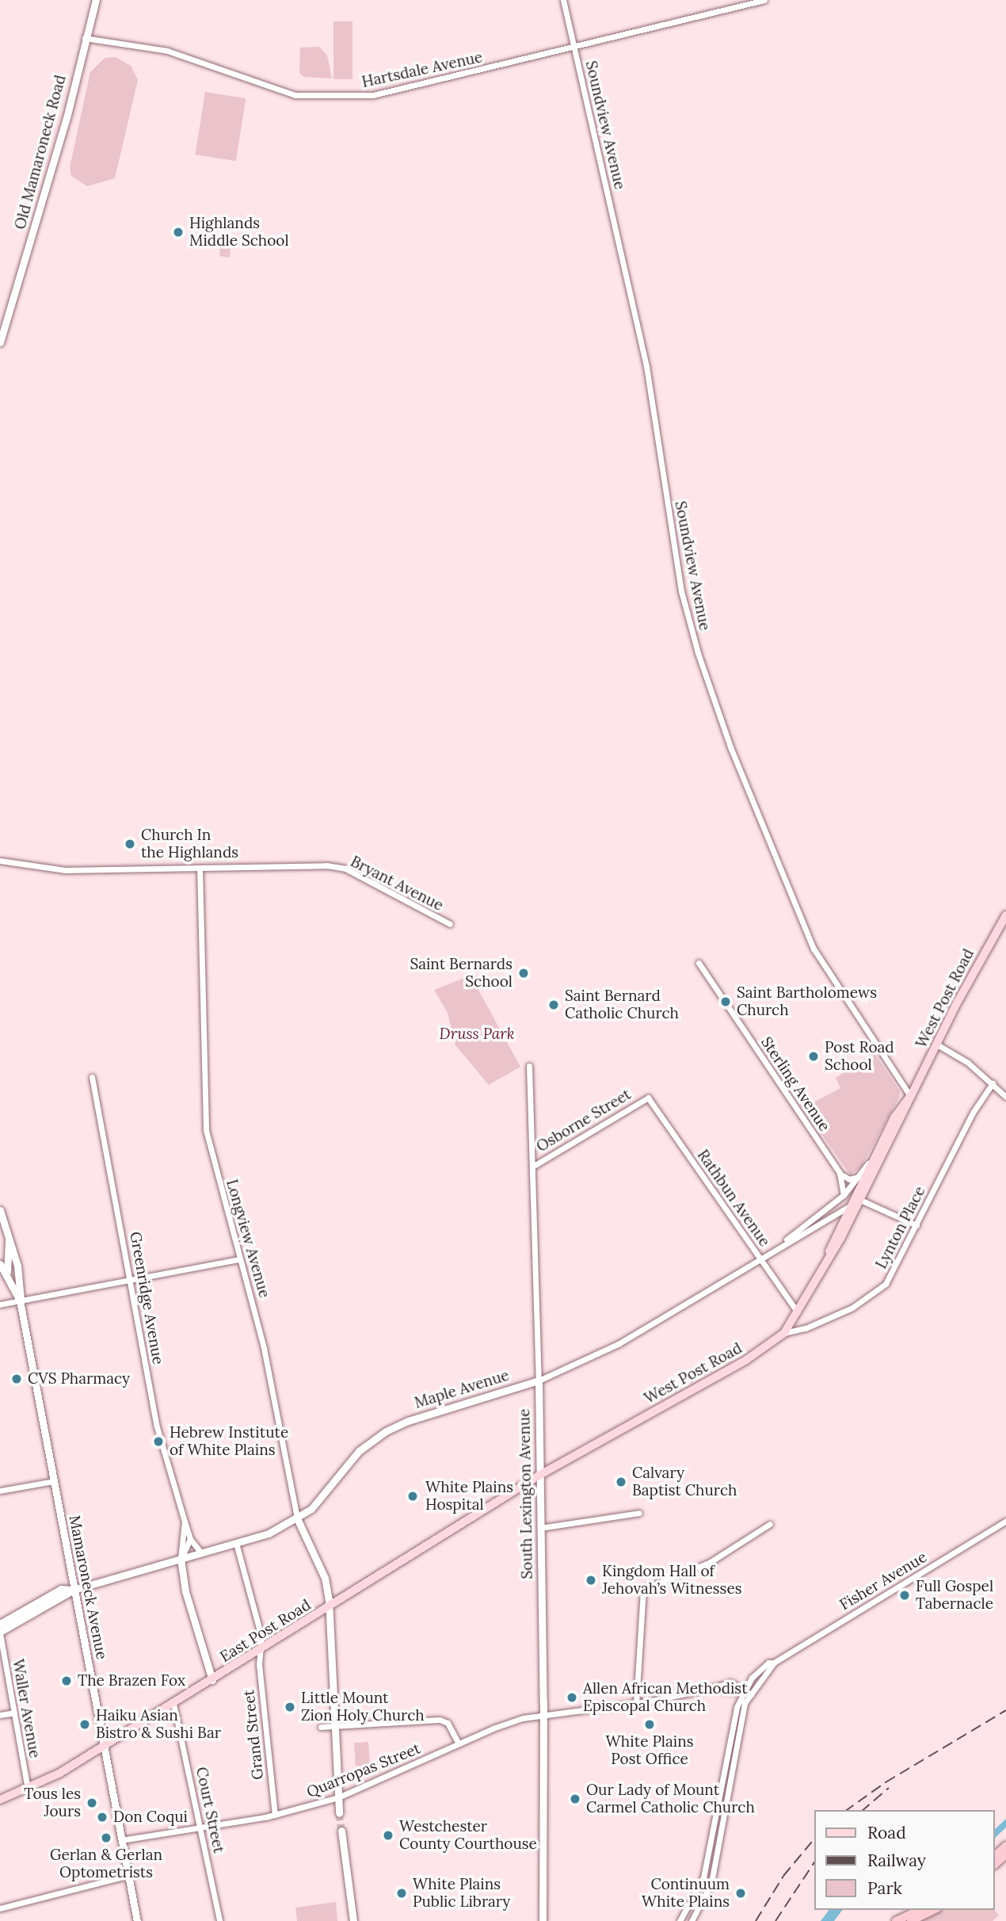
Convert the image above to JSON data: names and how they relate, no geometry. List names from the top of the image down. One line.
{"streets":{"main road":["Old Mamaroneck Road","West Post Road","Longview Avenue","Maple Avenue","South Lexington Avenue","Mamaroneck Avenue","East Post Road"],"street":["Hartsdale Avenue","Soundview Avenue","Bryant Avenue","Sterling Avenue","Osborne Street","Rathbun Avenue","Lynton Place","Greenridge Avenue","Fisher Avenue","Waller Avenue","Grand Street","Quarropas Street","Court Street"]},"crossings":[["Hartsdale Avenue","Soundview Avenue"],["Hartsdale Avenue","Old Mamaroneck Road"],["Soundview Avenue","West Post Road"],["Bryant Avenue","Longview Avenue"],["West Post Road","Rathbun Avenue"],["West Post Road","Lynton Place"],["West Post Road","Maple Avenue"],["West Post Road","South Lexington Avenue"],["West Post Road","East Post Road"],["Osborne Street","Rathbun Avenue"],["Osborne Street","South Lexington Avenue"],["Rathbun Avenue","Maple Avenue"],["Longview Avenue","Maple Avenue"],["Longview Avenue","East Post Road"],["Longview Avenue","Quarropas Street"],["Greenridge Avenue","Maple Avenue"],["Maple Avenue","South Lexington Avenue"],["Maple Avenue","Mamaroneck Avenue"],["Maple Avenue","Waller Avenue"],["Maple Avenue","Grand Street"],["South Lexington Avenue","East Post Road"],["South Lexington Avenue","Quarropas Street"],["Mamaroneck Avenue","East Post Road"],["Mamaroneck Avenue","Quarropas Street"],["East Post Road","Waller Avenue"],["East Post Road","Grand Street"],["East Post Road","Court Street"],["Grand Street","Quarropas Street"],["Quarropas Street","Court Street"]],"parks":["Druss Park"],"places":["Highlands Middle School","Church In the Highlands","Saint Bernards School","Saint Bartholomews Church","Saint Bernard Catholic Church","Post Road School","CVS Pharmacy","Hebrew Institute of White Plains","Calvary Baptist Church","White Plains Hospital","Kingdom Hall of Jehovah’s Witnesses","Full Gospel Tabernacle","The Brazen Fox","Allen African Methodist Episcopal Church","Little Mount Zion Holy Church","Haiku Asian Bistro & Sushi Bar","White Plains Post Office","Our Lady of Mount Carmel Catholic Church","Tous les Jours","Don Coqui","Westchester County Courthouse","Gerlan & Gerlan Optometrists","White Plains Public Library","Continuum White Plains"],"legend":["Road","Railway","Park"]}
